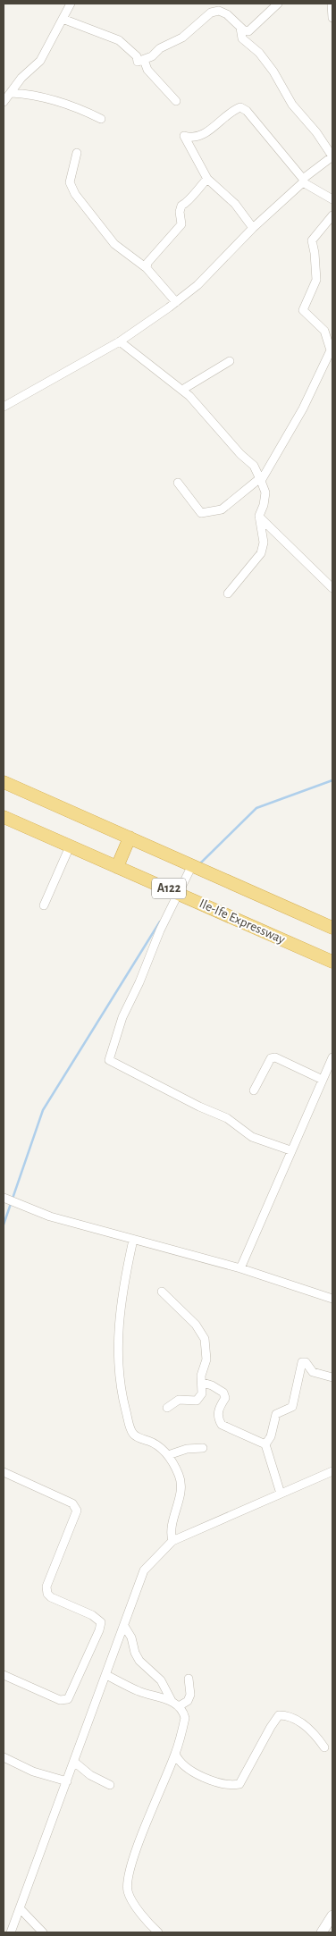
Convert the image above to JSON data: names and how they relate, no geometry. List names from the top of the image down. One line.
{"streets":{"highway":["A122","Ile-Ife Expressway"]}}
